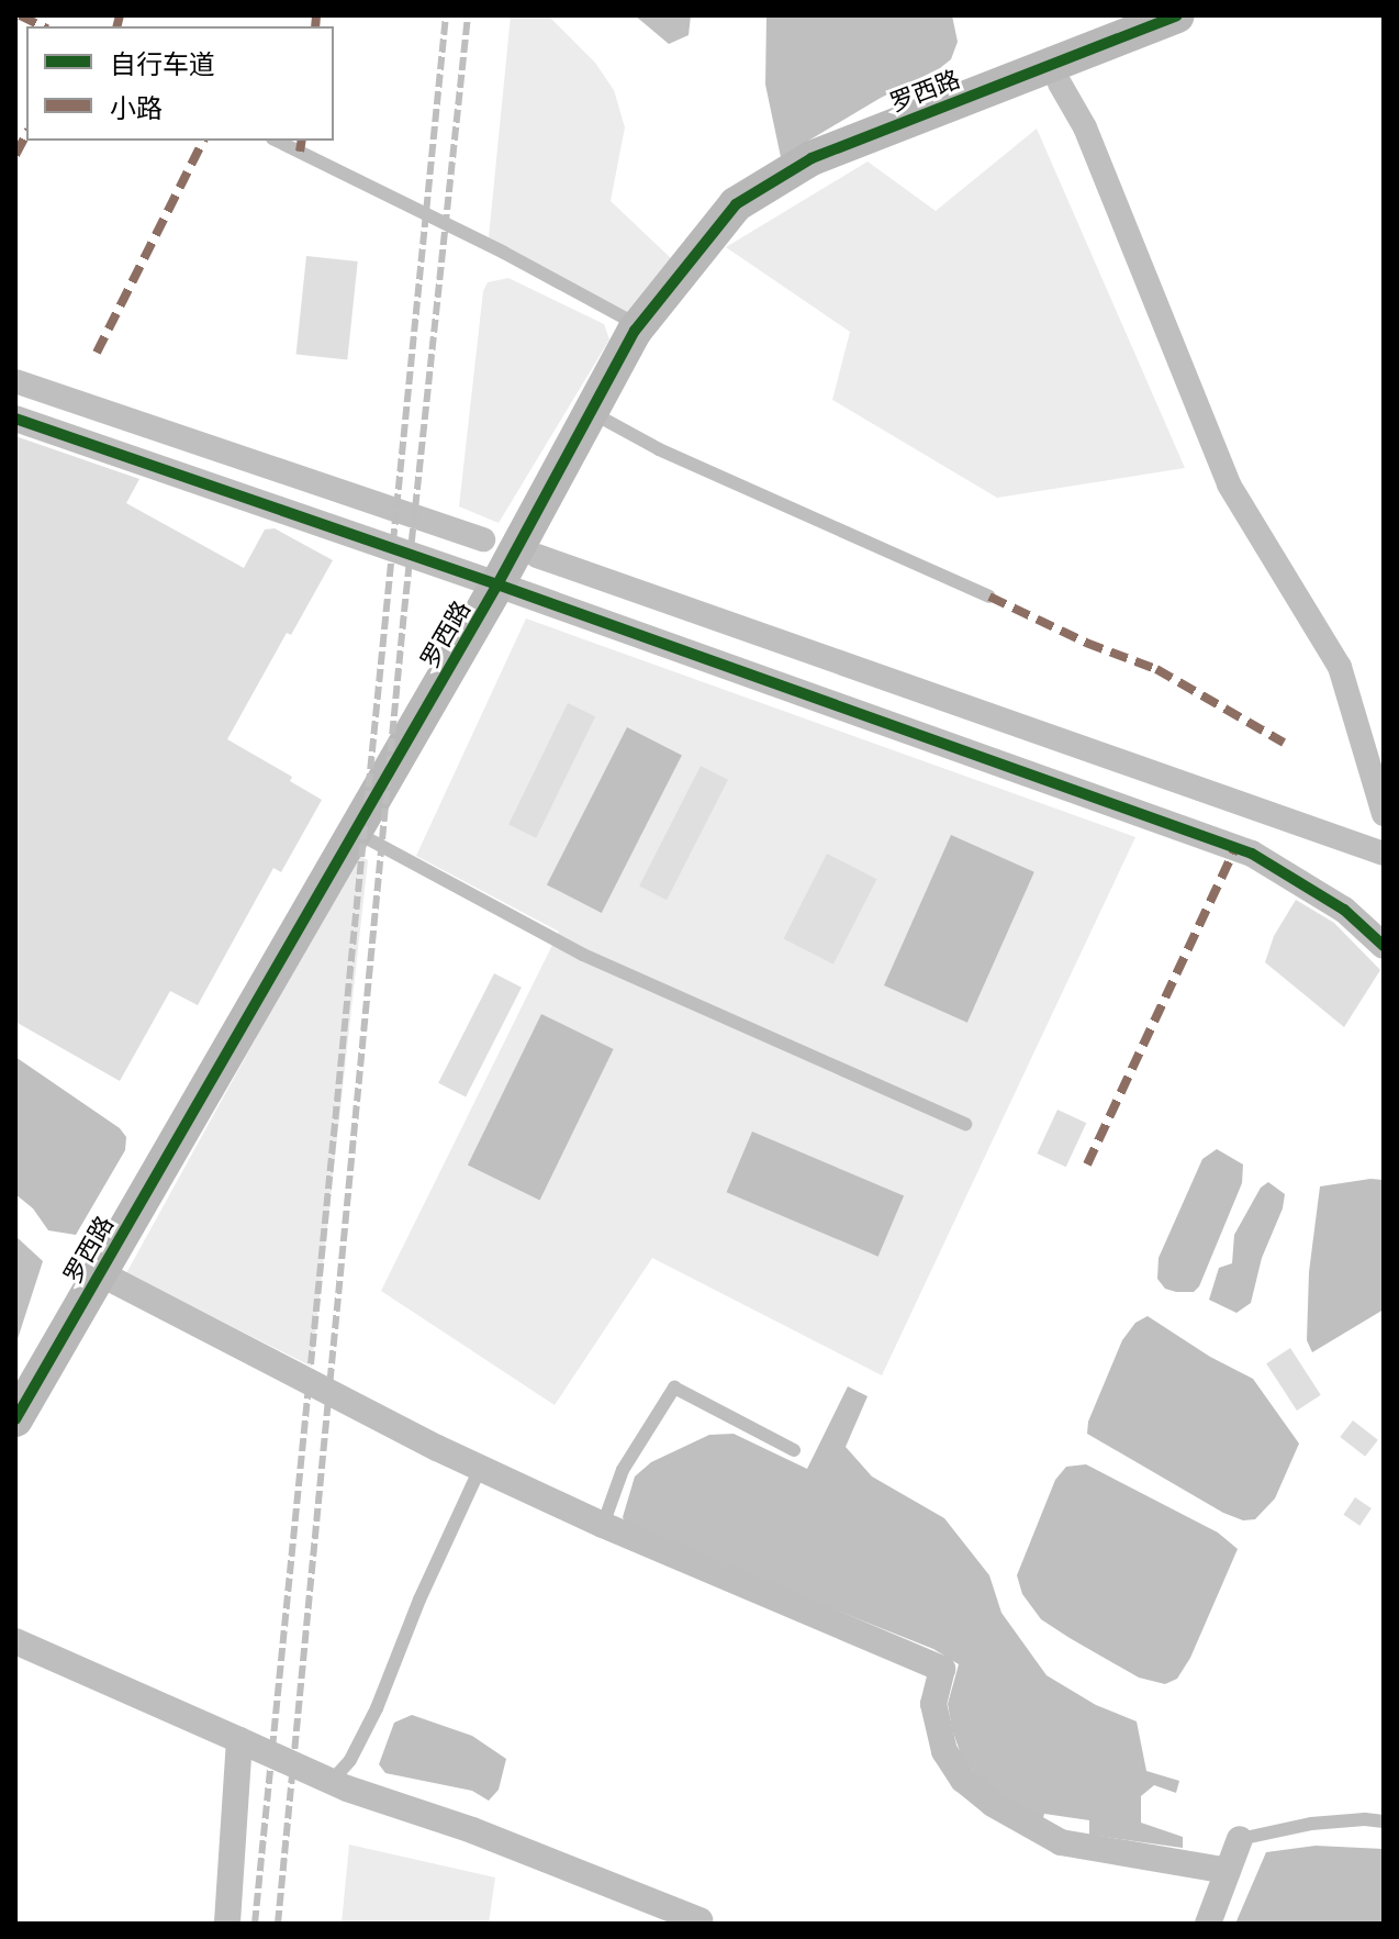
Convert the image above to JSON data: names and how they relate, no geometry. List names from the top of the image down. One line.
{"streets":{"street":["罗西路"]},"legend":["自行车道","小路"]}
